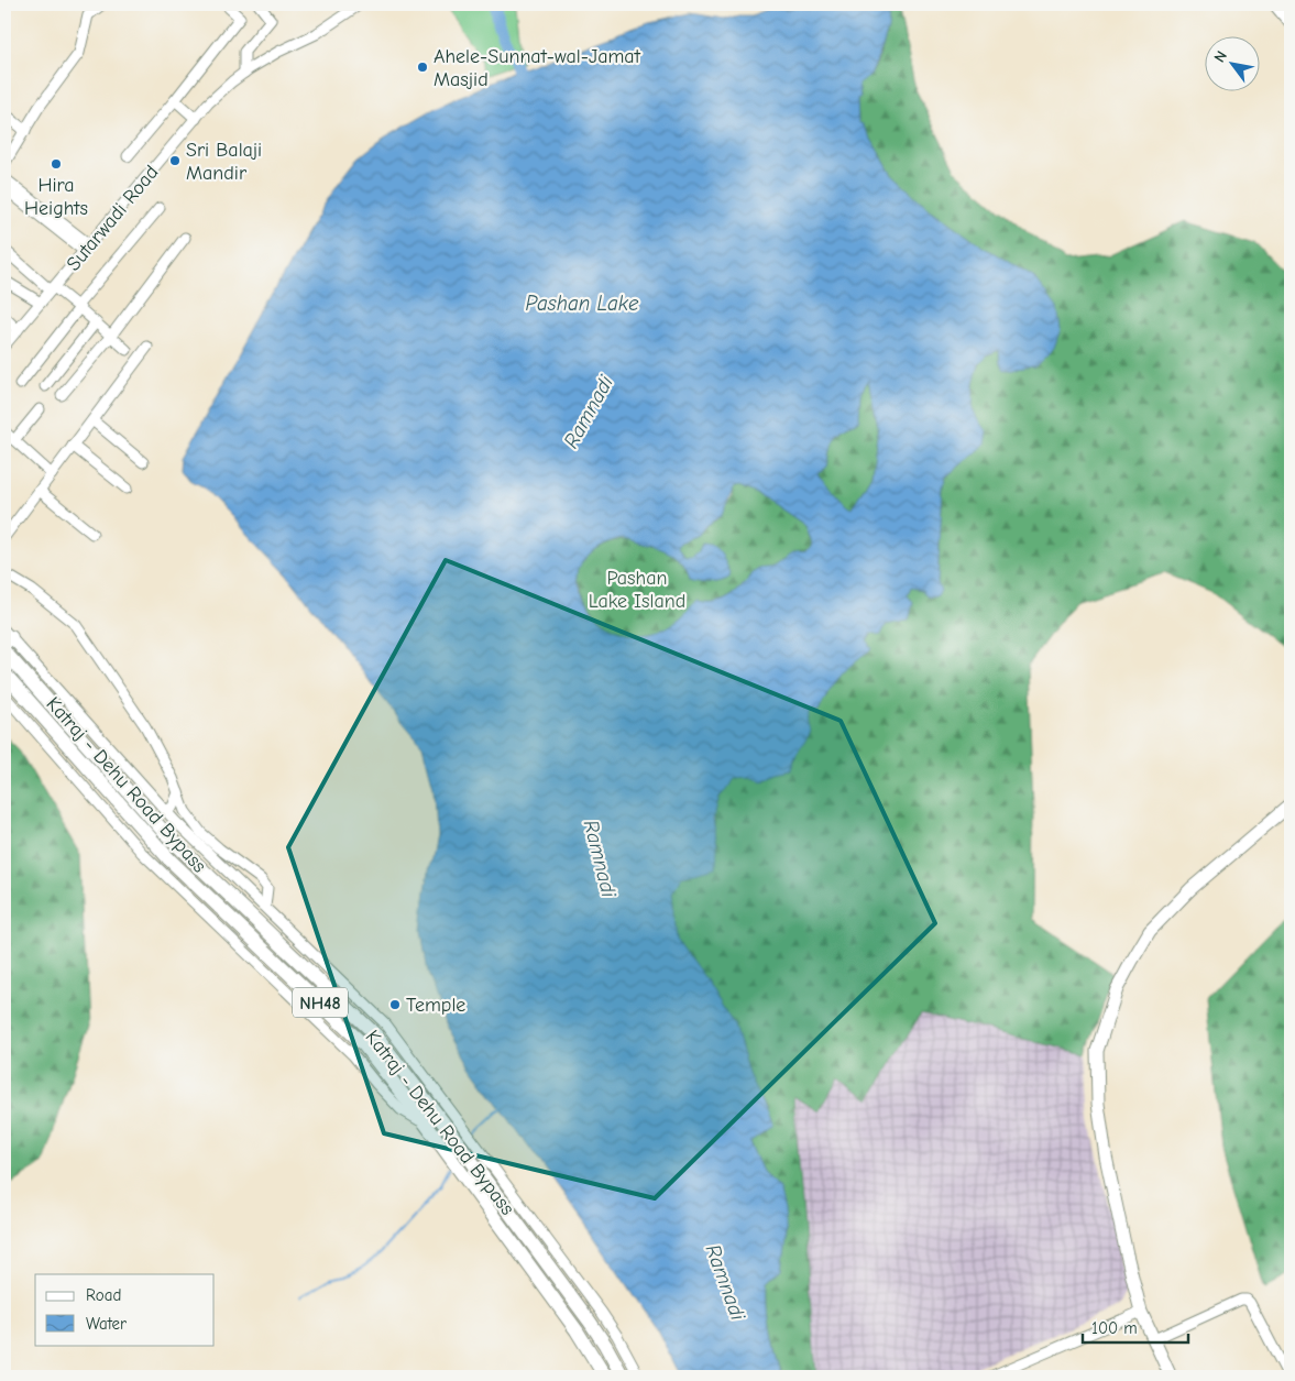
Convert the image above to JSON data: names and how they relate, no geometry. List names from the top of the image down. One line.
{"streets":{"highway":["Katraj - Dehu Road Bypass","NH48"],"street":["Sutarwadi Road"]},"water":["Pashan Lake","Ramnadi"],"parks":["Pashan Lake Island"],"places":["Ahele-Sunnat-wal-Jamat Masjid","Sri Balaji Mandir","Hira Heights","Temple"],"legend":["Road","Water"],"scale_bar":"100 m","north":"top left"}
